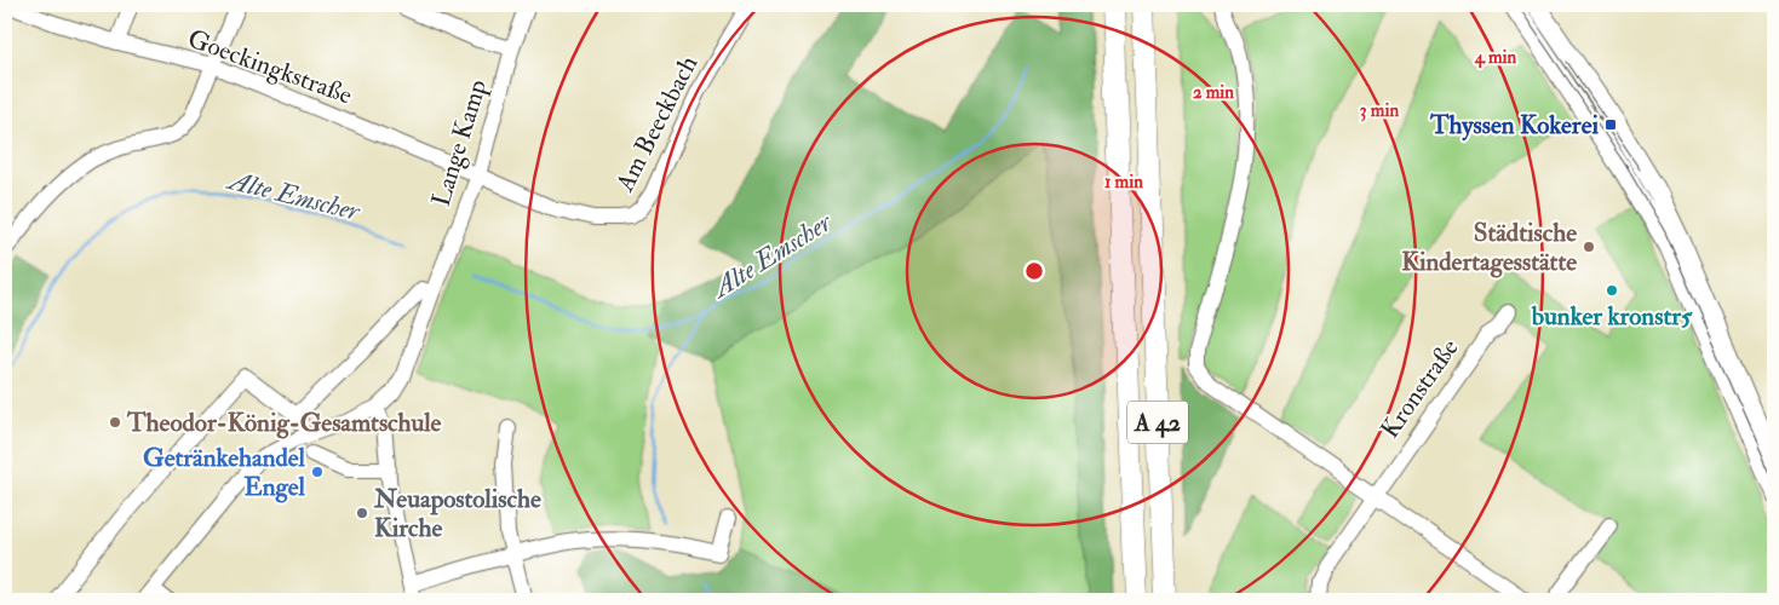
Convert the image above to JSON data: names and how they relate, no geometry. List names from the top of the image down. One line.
{"streets":{"highway":["A 42"],"street":["Goeckingkstraße","Am Beeckbach","Lange Kamp","Kronstraße"]},"crossings":[["Goeckingkstraße","Am Beeckbach"],["Goeckingkstraße","Lange Kamp"],["Am Beeckbach","Lange Kamp"]],"water":["Alte Emscher"],"places":{"transit":["Thyssen Kokerei"],"other":["Städtische Kindertagesstätte","bunker kronstr5","Theodor-König-Gesamtschule","Getränkehandel Engel","Neuapostolische Kirche"]},"rings":["4 min","2 min","3 min","1 min"]}
